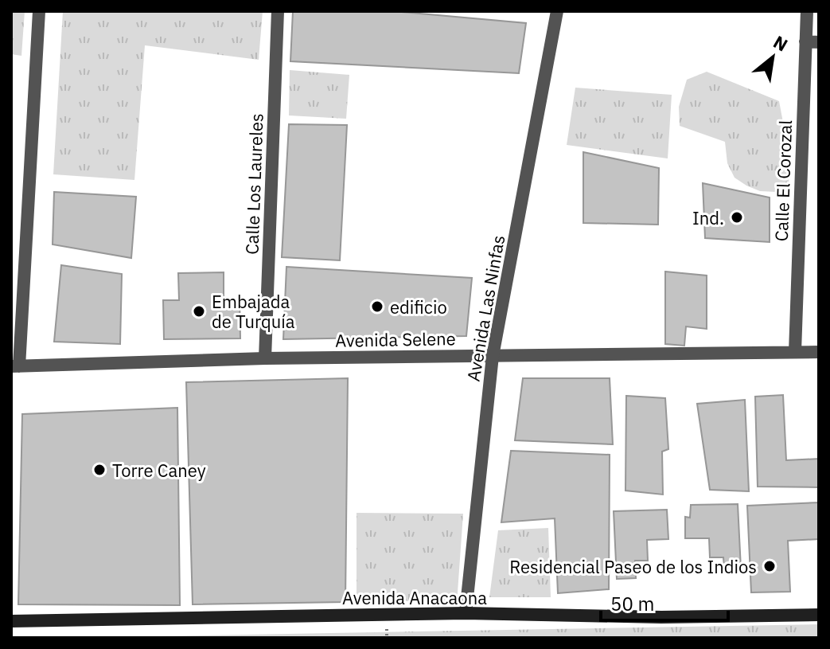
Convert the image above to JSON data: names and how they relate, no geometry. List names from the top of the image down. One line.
{"streets":{"main road":["Avenida Anacaona"],"street":["Calle El Corozal","Calle Los Laureles","Avenida Las Ninfas","Avenida Selene"]},"crossings":[["Calle El Corozal","Avenida Selene"],["Calle Los Laureles","Avenida Selene"],["Avenida Las Ninfas","Avenida Selene"],["Avenida Las Ninfas","Avenida Anacaona"]],"places":["Ind.","edificio","Embajada de Turquía","Torre Caney","Residencial Paseo de los Indios"],"scale_bar":"50 m","north":"top right"}
